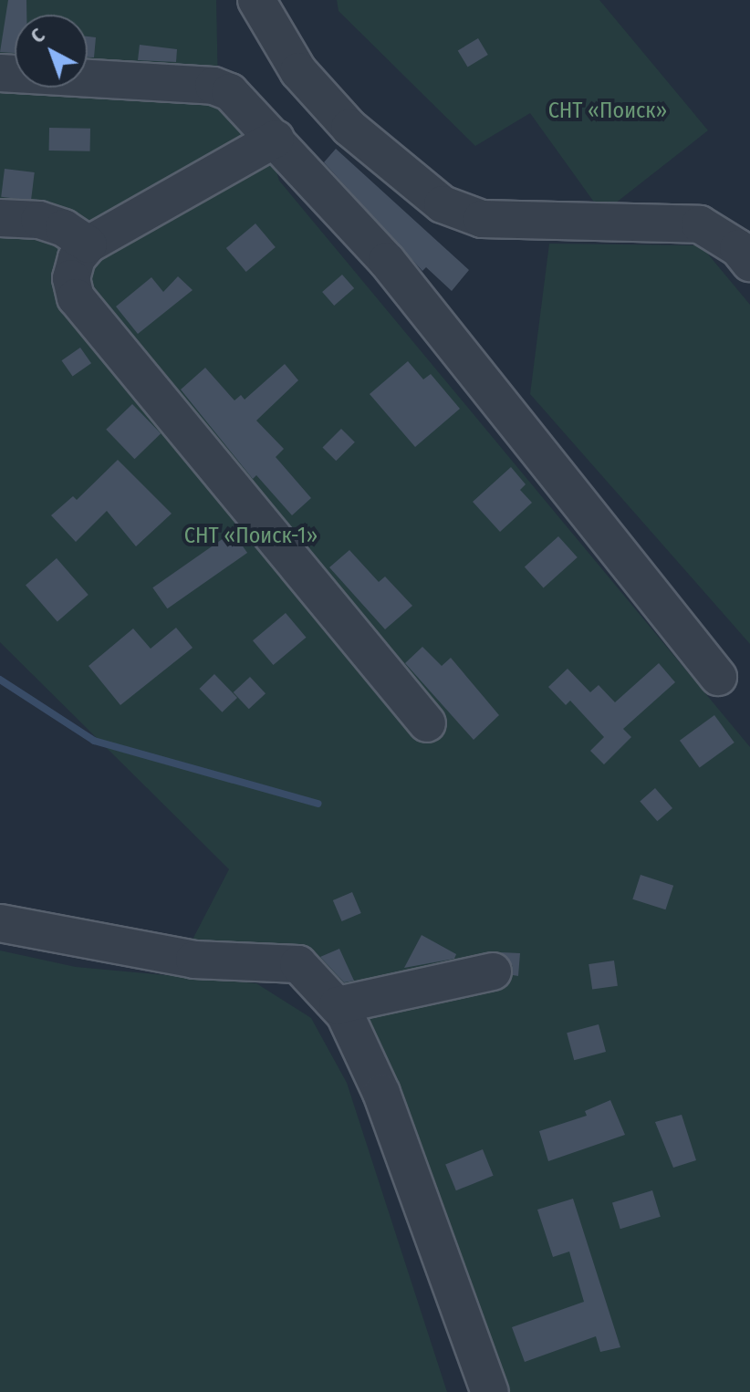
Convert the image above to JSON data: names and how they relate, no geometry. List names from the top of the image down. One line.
{"parks":["СНТ «Поиск»","СНТ «Поиск-1»"],"north":"top left"}
